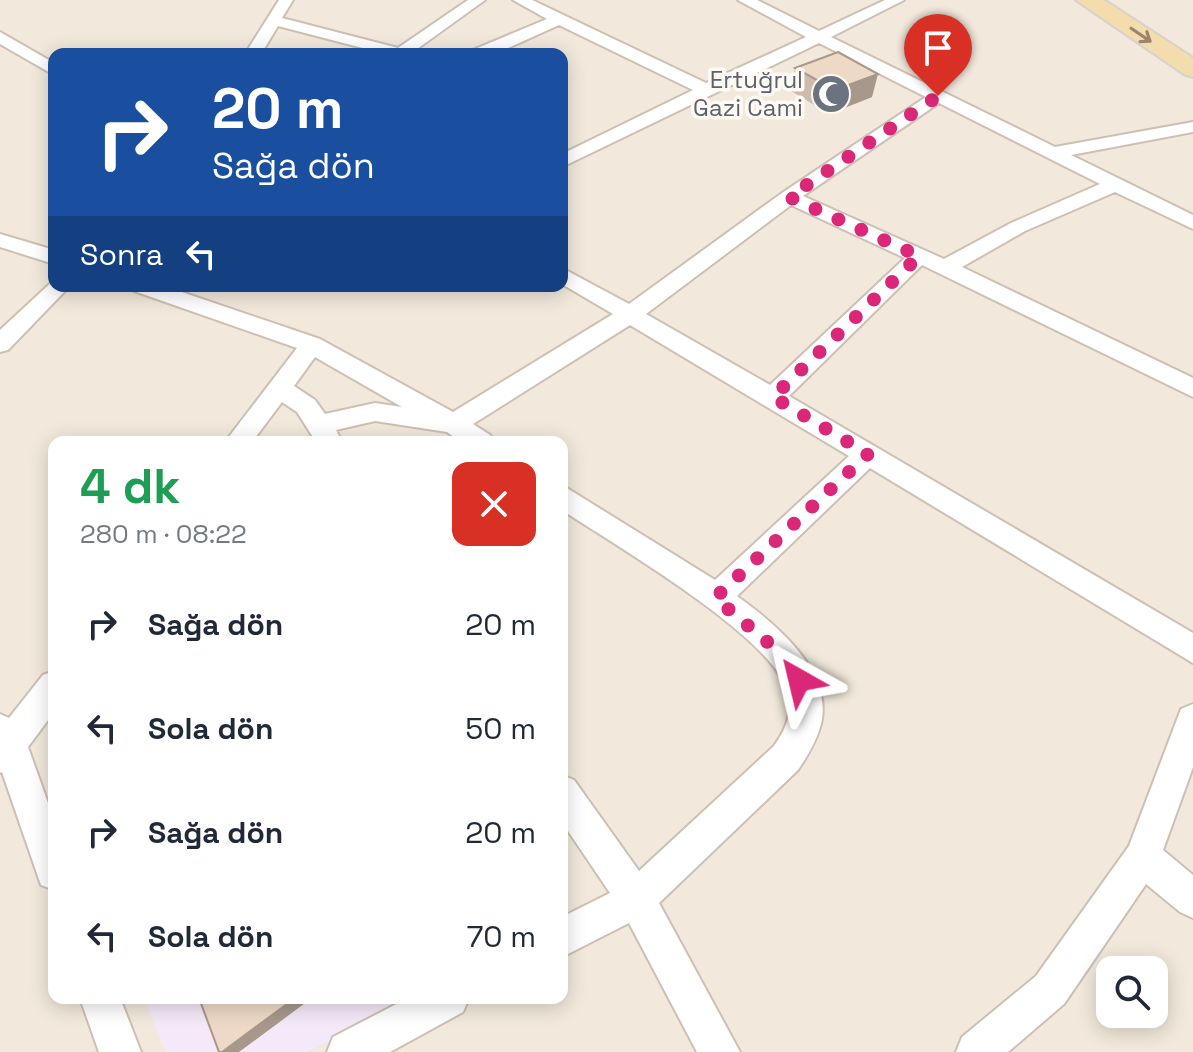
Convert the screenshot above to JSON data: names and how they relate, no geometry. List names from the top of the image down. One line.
{"places":{"mosque":["Ertuğrul Gazi Cami"]},"page":{"turn":["20 m","Sağa dön"],"then":"Sonra","heading":["4 dk","280 m · 08:22"],"list":[{"name":"Sağa dön","value":"20 m"},{"name":"Sola dön","value":"50 m"},{"name":"Sağa dön","value":"20 m"},{"name":"Sola dön","value":"70 m"}]}}
